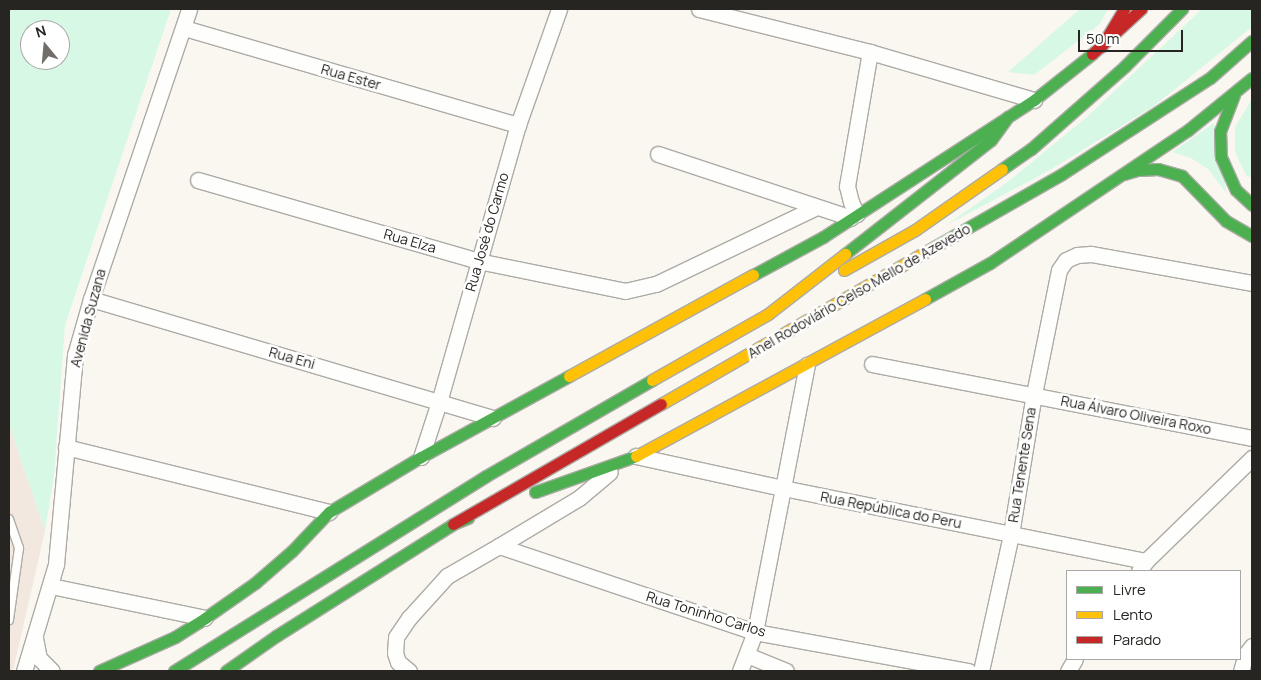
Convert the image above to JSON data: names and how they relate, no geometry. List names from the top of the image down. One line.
{"streets":{"main road":["Anel Rodoviário Celso Mello de Azevedo"],"street":["Rua Ester","Rua José do Carmo","Rua Elza","Avenida Suzana","Rua Eni","Rua Álvaro Oliveira Roxo","Rua Tenente Sena","Rua República do Peru","Rua Toninho Carlos"]},"crossings":[["Rua Ester","Rua José do Carmo"],["Rua Ester","Avenida Suzana"],["Rua José do Carmo","Rua Elza"],["Rua José do Carmo","Rua Eni"],["Avenida Suzana","Rua Eni"],["Rua Álvaro Oliveira Roxo","Rua Tenente Sena"],["Rua Tenente Sena","Rua República do Peru"]],"legend":["Livre","Lento","Parado"],"scale_bar":"50 m","north":"top"}
